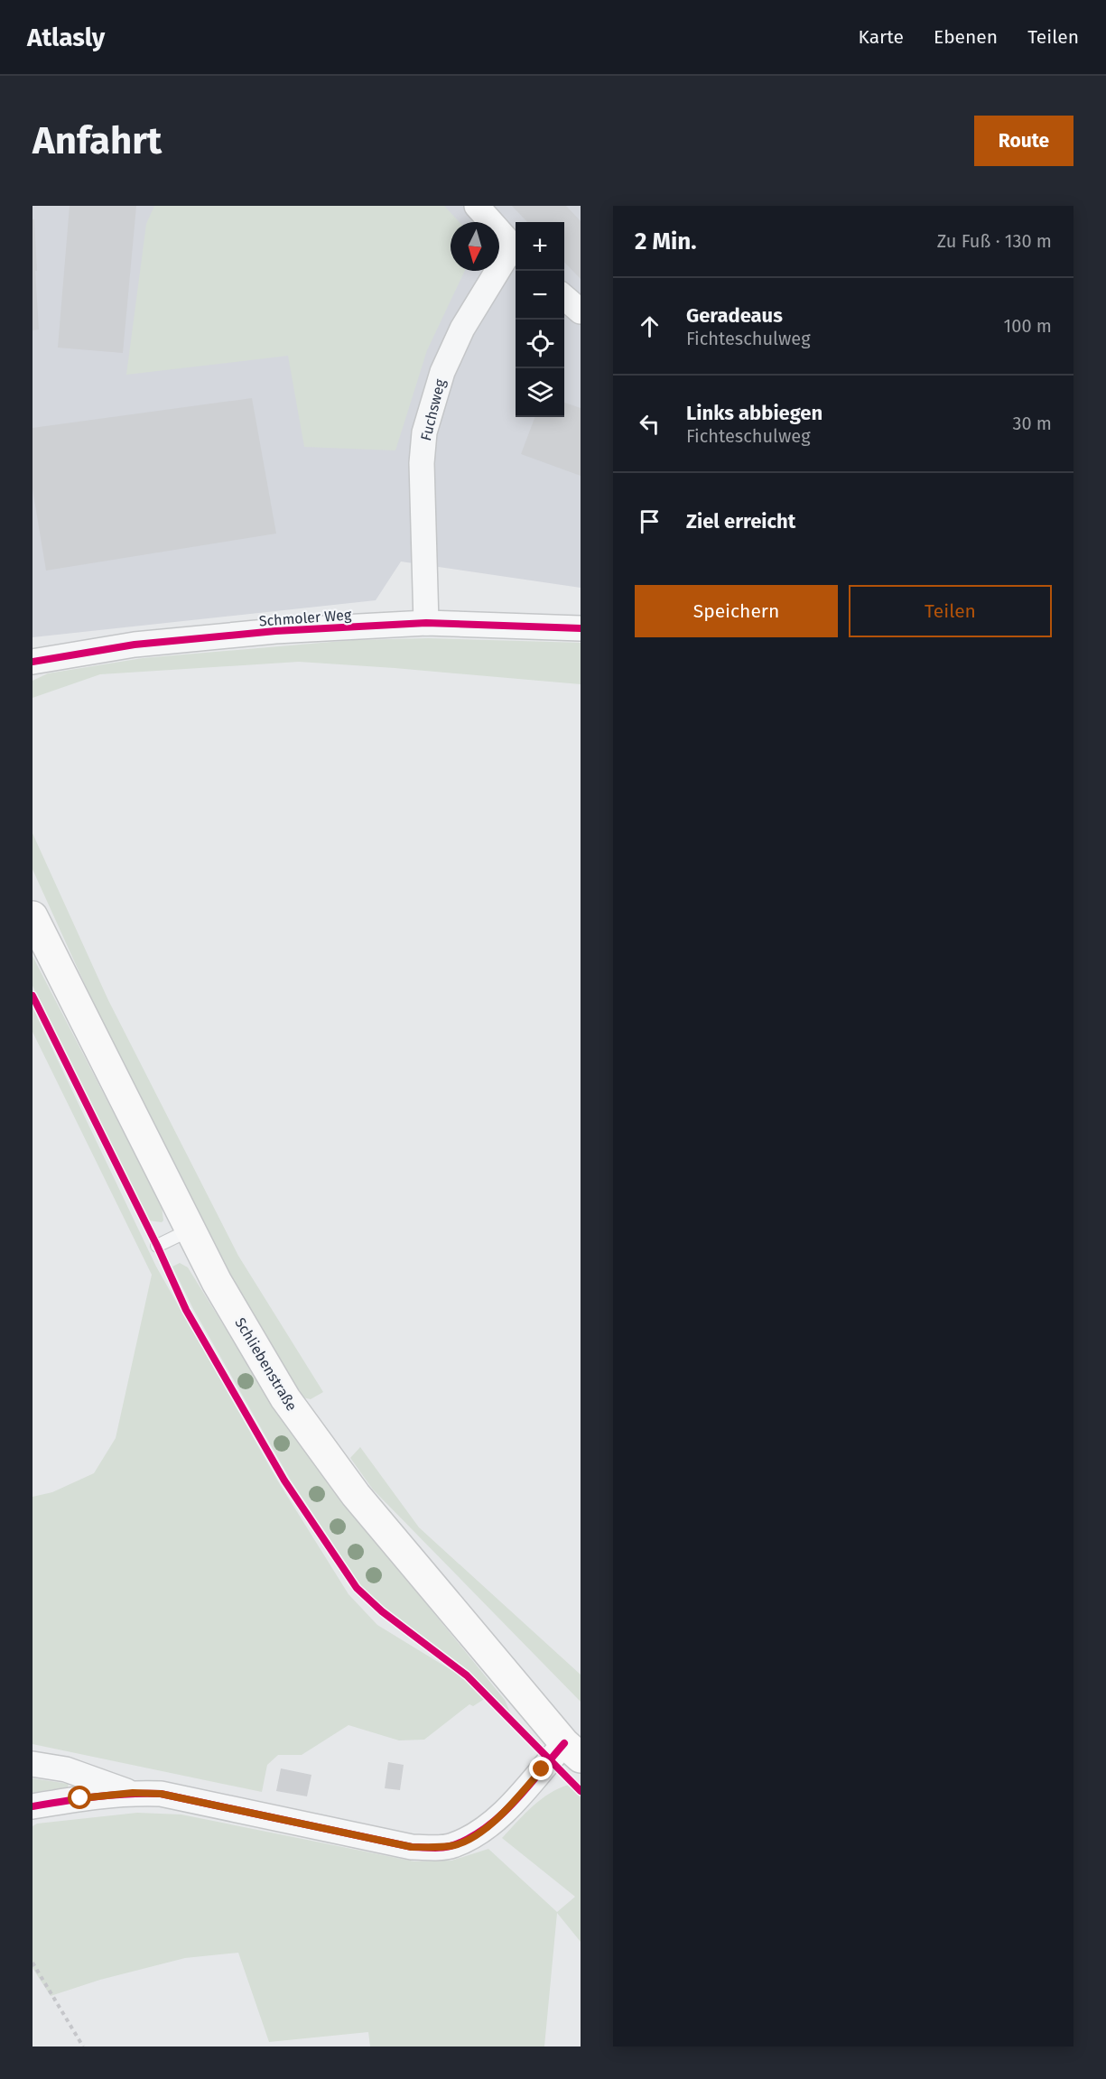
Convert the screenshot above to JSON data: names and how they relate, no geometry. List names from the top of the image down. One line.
{"streets":{"main road":["Schliebenstraße"],"street":["Fuchsweg","Schmoler Weg"]},"crossings":[["Fuchsweg","Schmoler Weg"]],"north":"bottom","page":{"header":"Atlasly","nav":["Karte","Ebenen","Teilen"],"buttons":["Route",["Speichern","Teilen"]],"title":"Anfahrt","heading":["2 Min.","Zu Fuß · 130 m"],"map_buttons":["+","−"],"list":[["Geradeaus","Fichteschulweg","100 m"],["Links abbiegen","Fichteschulweg","30 m"],"Ziel erreicht"]}}
